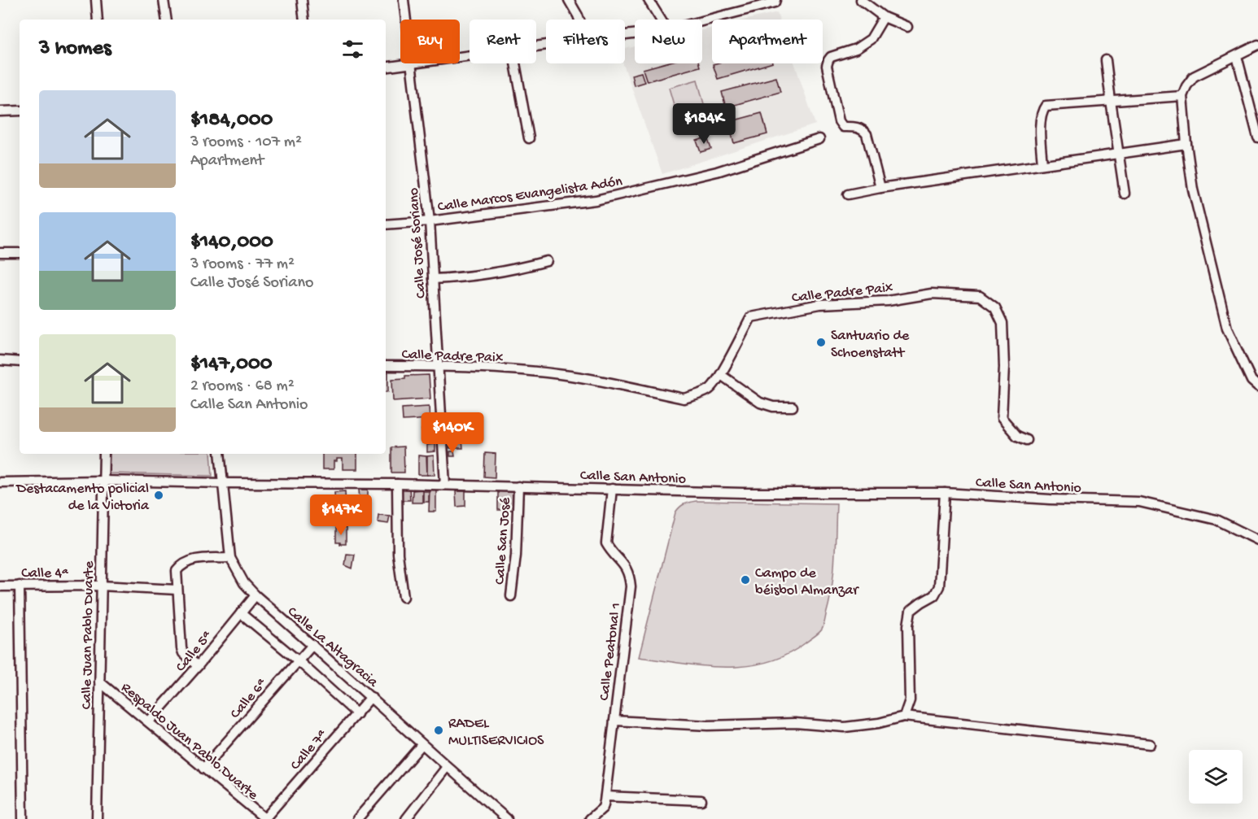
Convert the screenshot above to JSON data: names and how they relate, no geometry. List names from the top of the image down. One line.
{"streets":{"street":["Calle Marcos Evangelista Adón","Calle José Soriano","Calle Padre Paix","Calle San Antonio","Calle San José","Calle 4ª","Calle Juan Pablo Duarte","Calle La Altagracia","Calle 5ª","Calle Peatonal 1","Calle 6ª","Respaldo Juan Pablo Duarte","Calle 7ª"]},"crossings":[["Calle Marcos Evangelista Adón","Calle José Soriano"],["Calle José Soriano","Calle Padre Paix"],["Calle José Soriano","Calle San Antonio"],["Calle San Antonio","Calle San José"],["Calle San Antonio","Calle Juan Pablo Duarte"],["Calle San Antonio","Calle La Altagracia"],["Calle San Antonio","Calle Peatonal 1"],["Calle 4ª","Calle Juan Pablo Duarte"],["Calle Juan Pablo Duarte","Respaldo Juan Pablo Duarte"],["Calle La Altagracia","Calle 5ª"],["Calle La Altagracia","Calle 6ª"],["Calle La Altagracia","Calle 7ª"],["Calle 5ª","Respaldo Juan Pablo Duarte"],["Calle 6ª","Respaldo Juan Pablo Duarte"],["Respaldo Juan Pablo Duarte","Calle 7ª"]],"places":["Santuario de Schoenstatt","Destacamento policial de la Victoria","Campo de béisbol Almanzar","RADEL MULTISERVICIOS"],"page":{"chip":["Buy","Rent","Filters","New","Apartment"],"heading":"3 homes","list":[{"name":"$184,000","note":"3 rooms · 107 m² · Apartment"},{"name":"$140,000","note":"3 rooms · 77 m² · Calle José Soriano"},{"name":"$147,000","note":"2 rooms · 68 m² · Calle San Antonio"}],"price":["$184K","$140K","$147K"]}}
